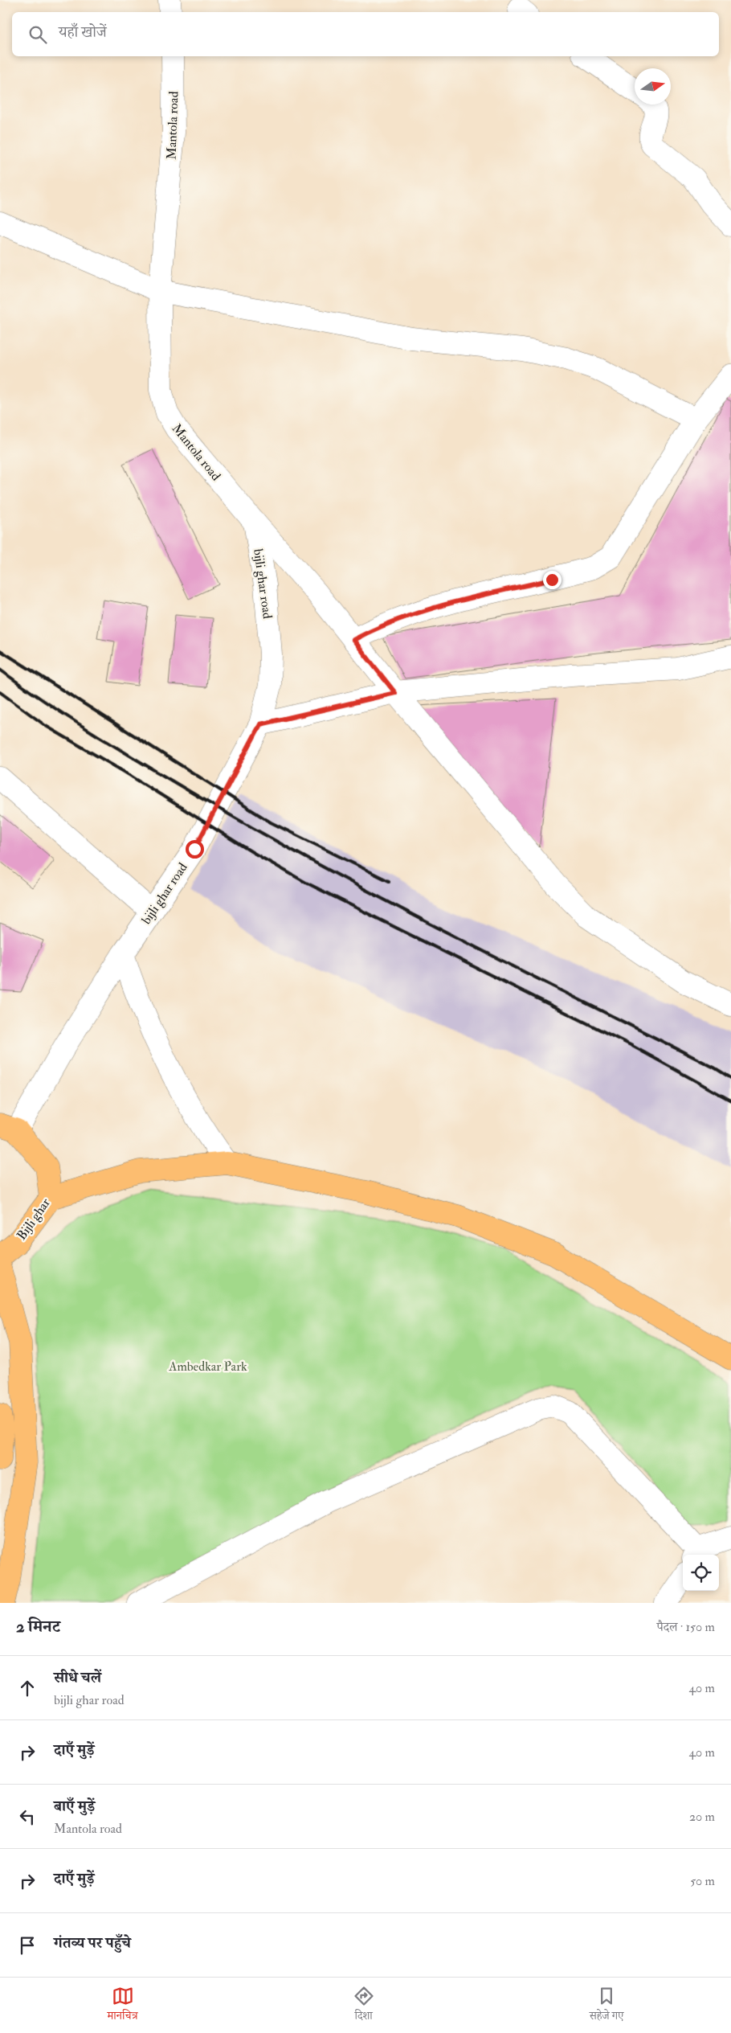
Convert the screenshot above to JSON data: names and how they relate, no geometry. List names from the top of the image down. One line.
{"streets":{"main road":["Bijli ghar"],"street":["Mantola road","bijli ghar road"]},"crossings":[["Mantola road","bijli ghar road"],["bijli ghar road","Bijli ghar"]],"parks":["Ambedkar Park"],"north":"right","page":{"search":"यहाँ खोजें","heading":["2 मिनट","पैदल · 150 m"],"list":[["सीधे चलें","bijli ghar road","40 m"],["दाएँ मुड़ें","40 m"],["बाएँ मुड़ें","Mantola road","20 m"],["दाएँ मुड़ें","50 m"],"गंतव्य पर पहुँचे"],"nav":["मानचित्र","दिशा","सहेजे गए"]}}
